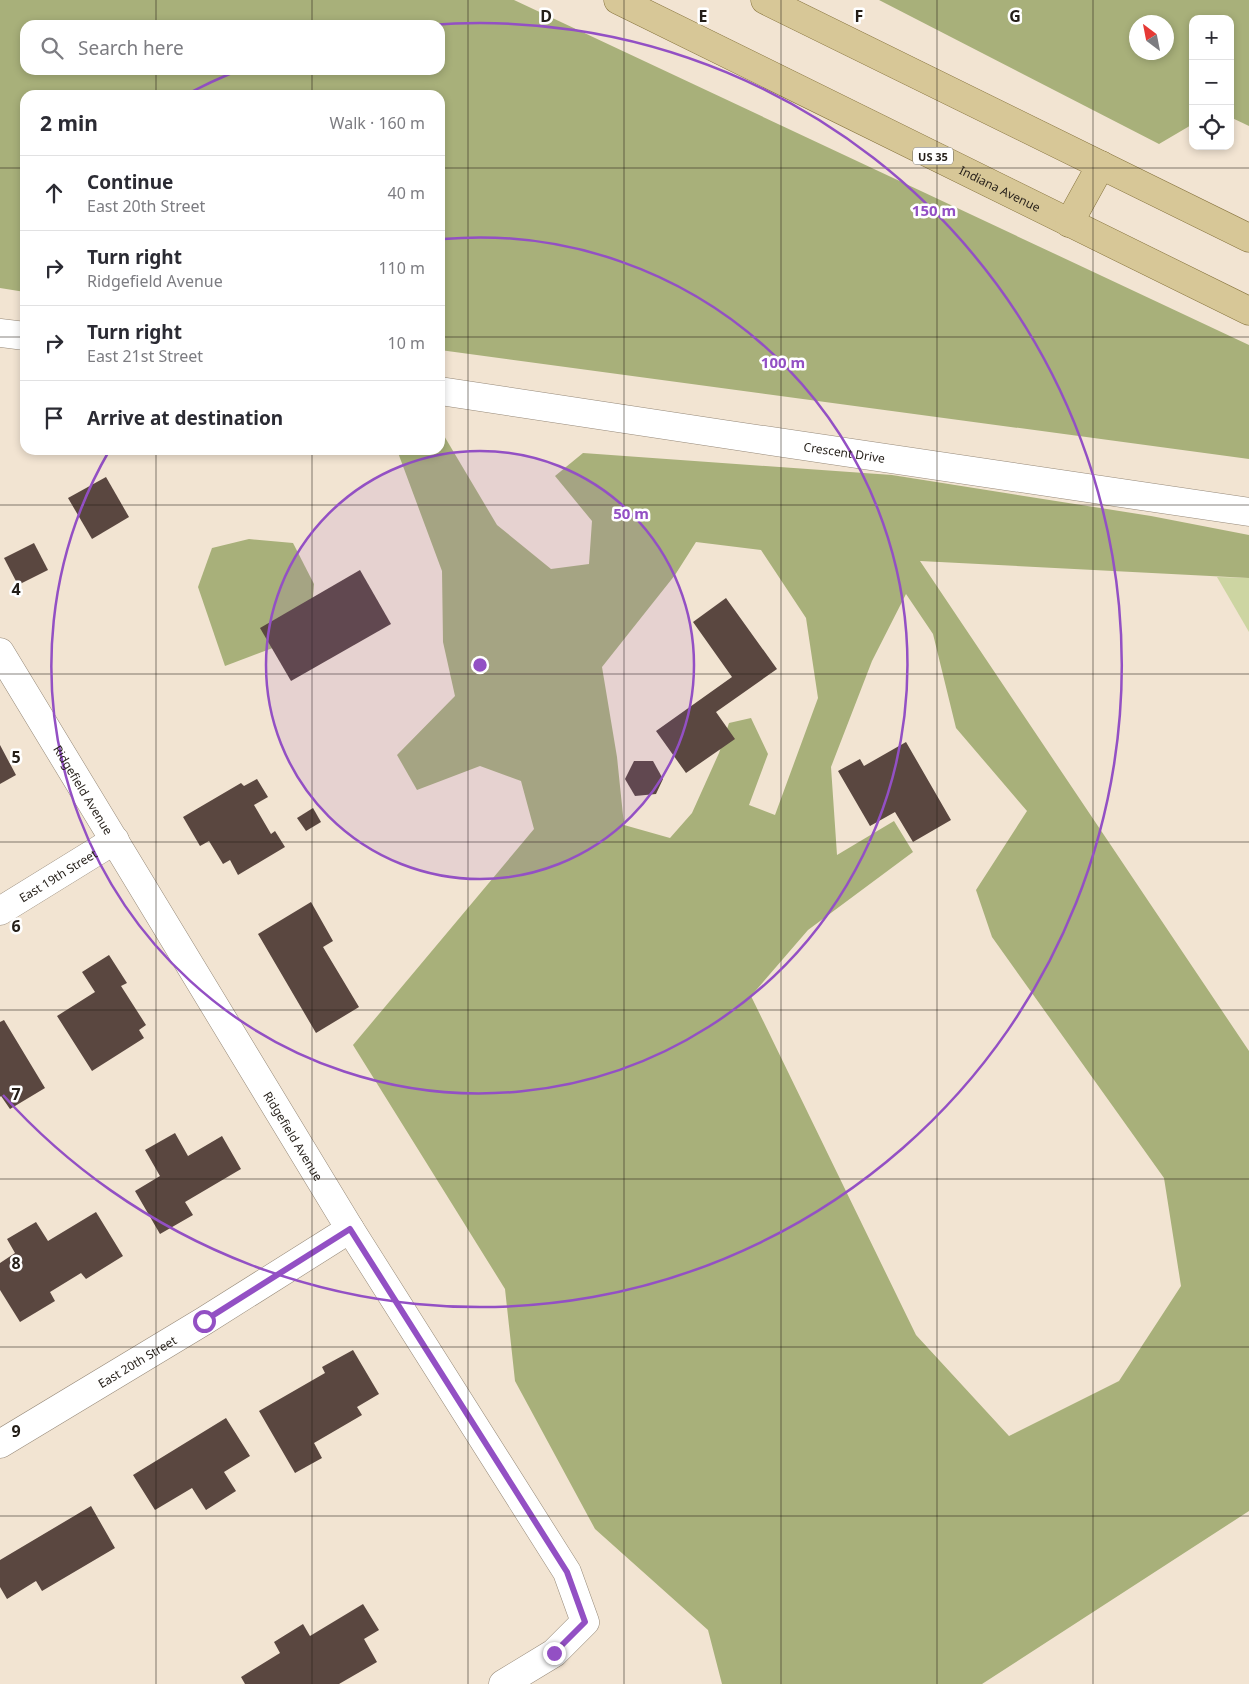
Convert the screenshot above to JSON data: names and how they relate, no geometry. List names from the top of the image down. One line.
{"streets":{"main road":["US 35","Indiana Avenue"],"street":["Crescent Drive","Ridgefield Avenue","East 19th Street","East 20th Street"]},"crossings":[["Ridgefield Avenue","East 19th Street"],["Ridgefield Avenue","East 20th Street"]],"north":"top left","page":{"map_buttons":["+","−"],"search":"Search here","heading":["2 min","Walk · 160 m"],"list":[["Continue","East 20th Street","40 m"],["Turn right","Ridgefield Avenue","110 m"],["Turn right","East 21st Street","10 m"],"Arrive at destination"]},"grid":{"columns":["D","E","F","G"],"rows":["4","5","6","7","8","9"]},"rings":["150 m","100 m","50 m"]}
